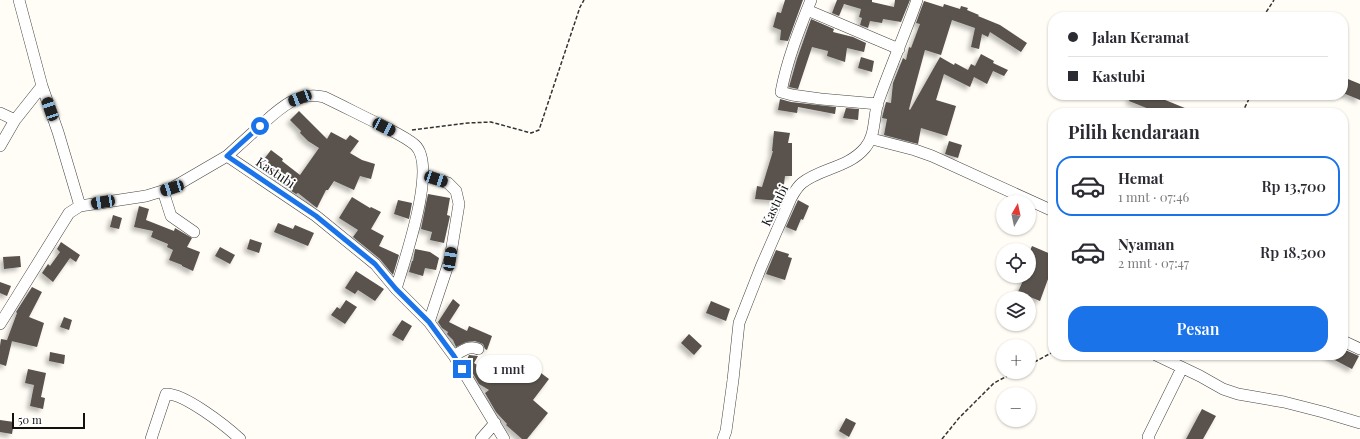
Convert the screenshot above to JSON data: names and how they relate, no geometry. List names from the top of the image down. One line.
{"streets":{"street":["Kastubi"]},"scale_bar":"50 m","north":"top","page":{"banner":["Jalan Keramat","Kastubi"],"heading":"Pilih kendaraan","list":[{"name":"Hemat","note":"1 mnt · 07:46","value":"Rp 13,700"},{"name":"Nyaman","note":"2 mnt · 07:47","value":"Rp 18,500"}],"map_buttons":["+","−"],"buttons":"Pesan","bubble":"1 mnt","scale":"50 m"}}
